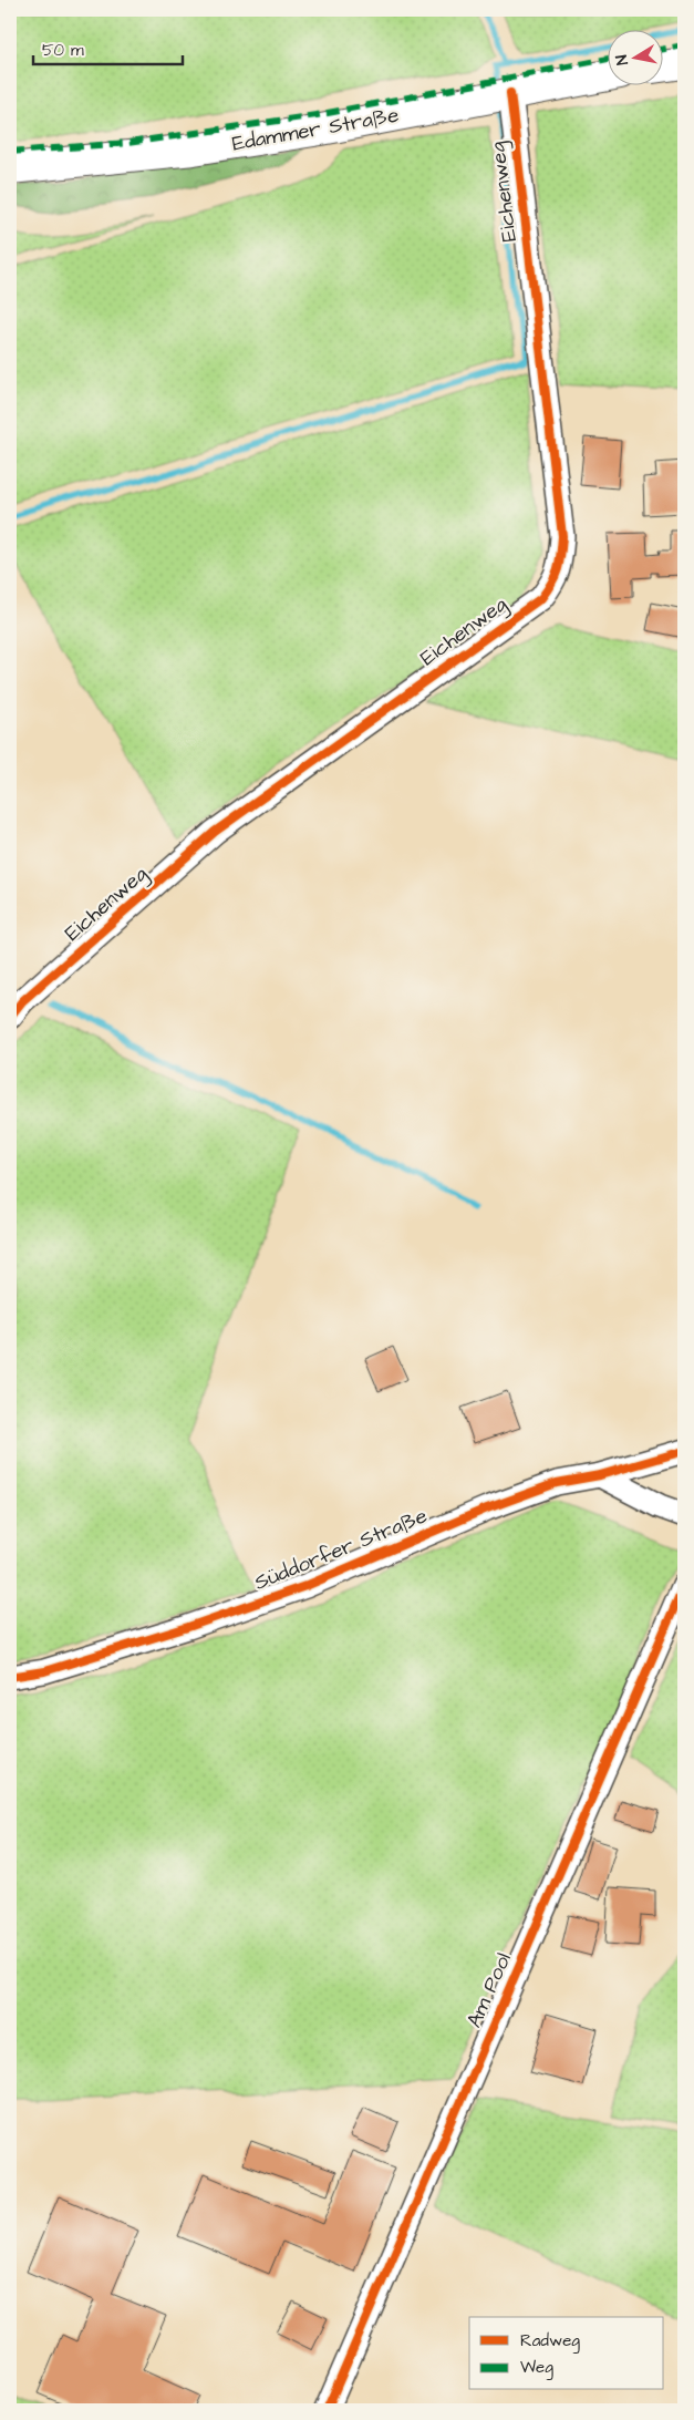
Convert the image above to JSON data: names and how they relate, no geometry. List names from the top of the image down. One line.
{"streets":{"main road":["Edammer Straße"],"street":["Eichenweg","Süddorfer Straße","Am Pool"]},"crossings":[["Edammer Straße","Eichenweg"]],"legend":["Radweg","Weg"],"scale_bar":"50 m","north":"left"}
